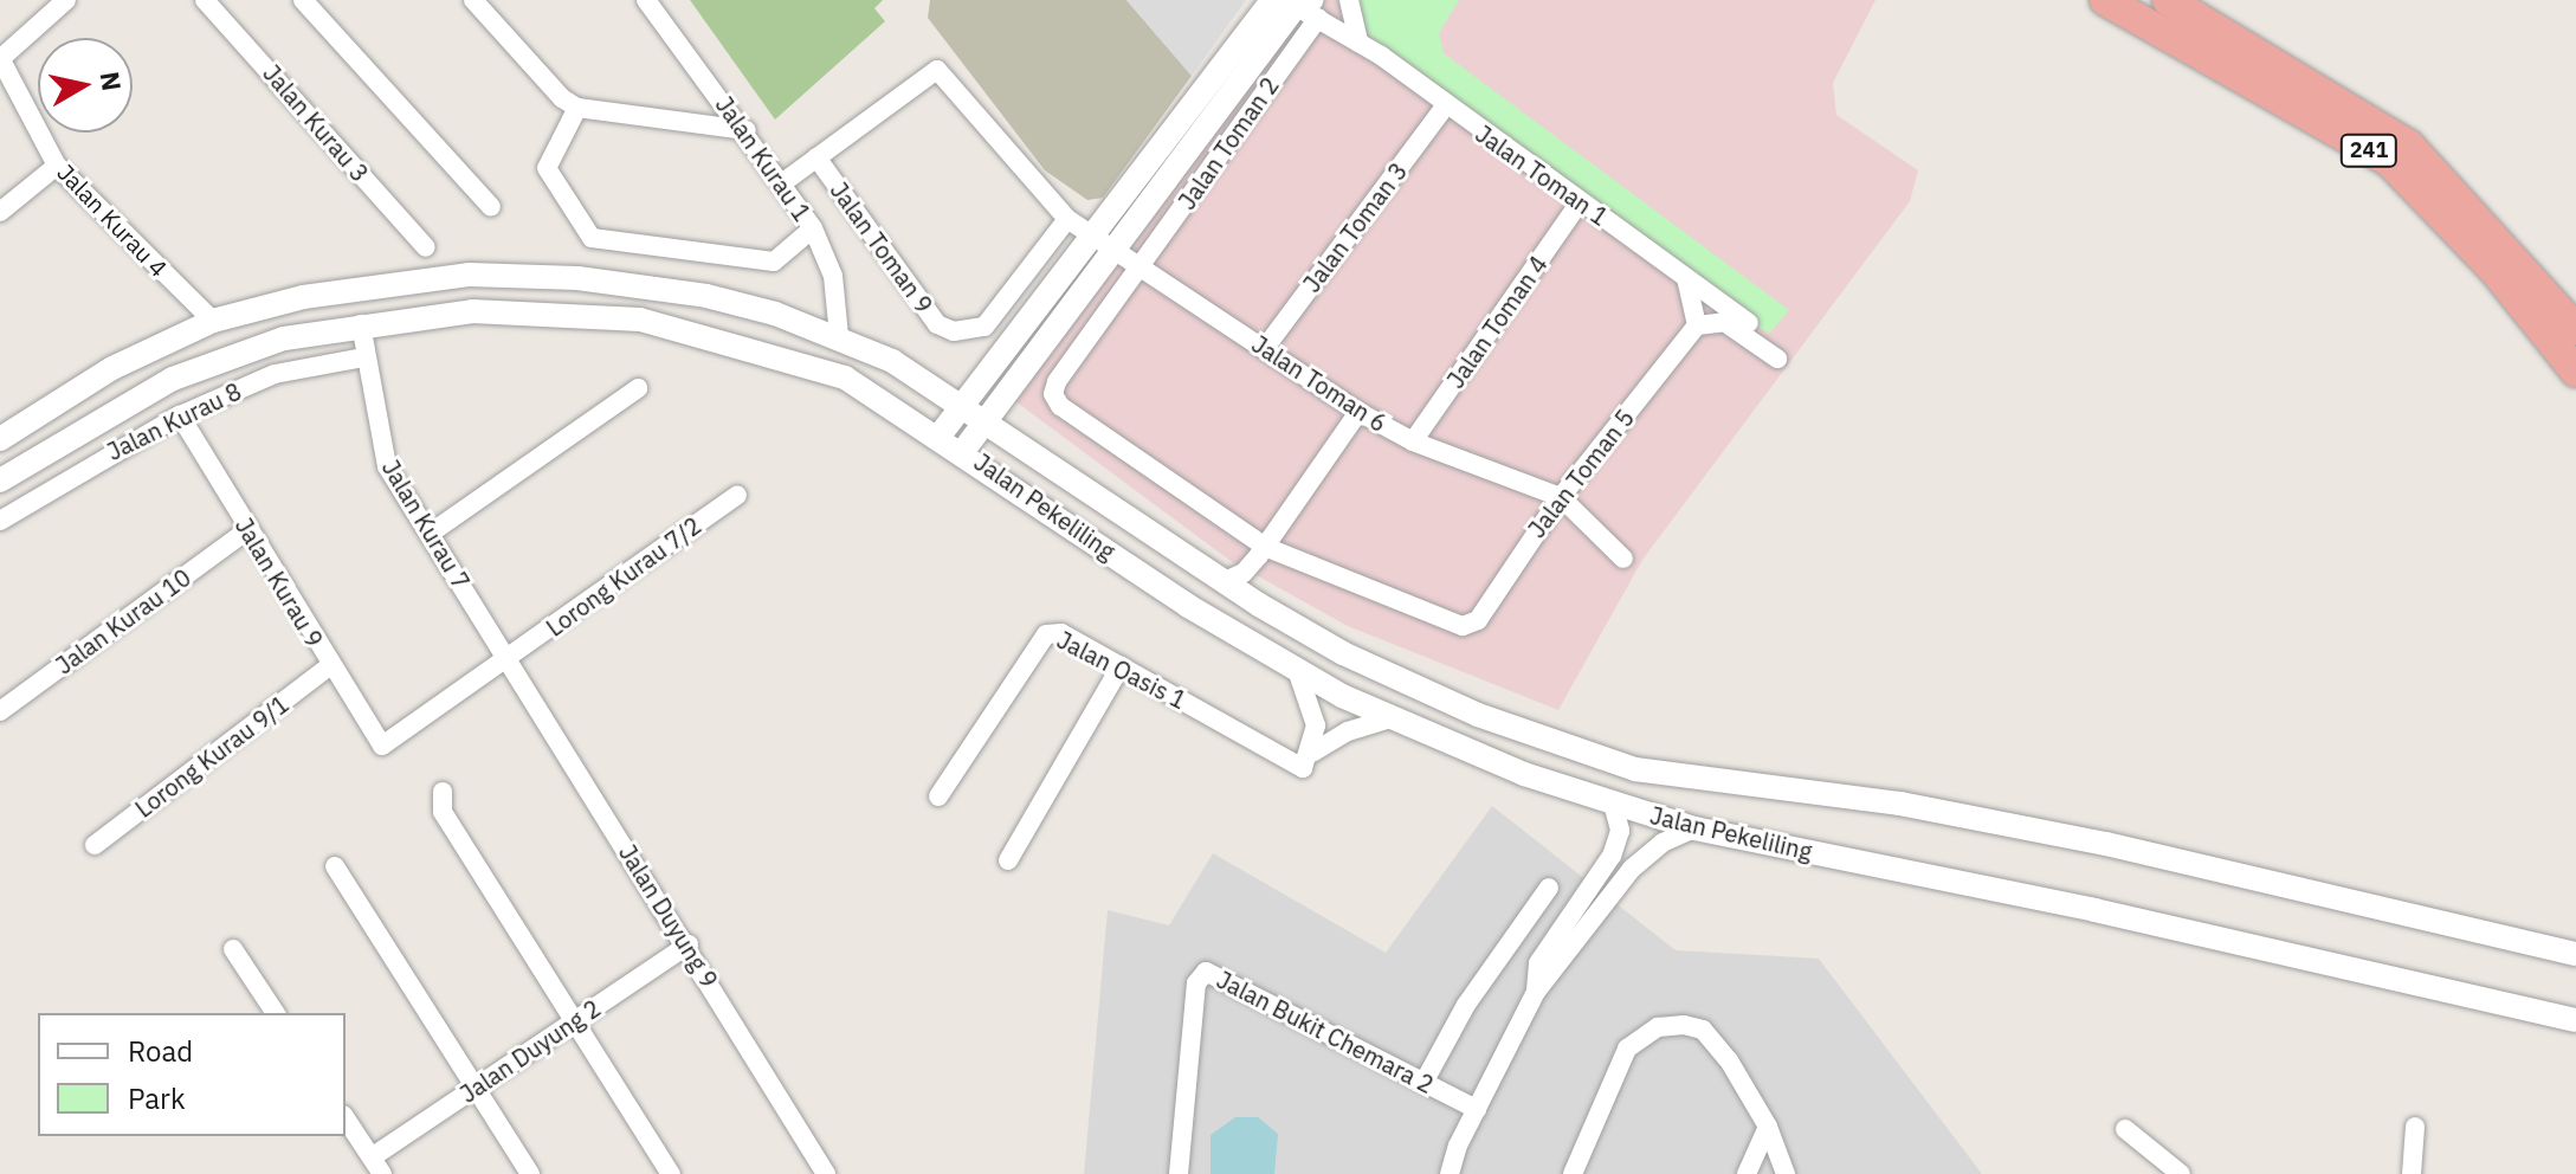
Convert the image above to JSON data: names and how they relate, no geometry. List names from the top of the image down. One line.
{"streets":{"highway":["241"],"street":["Jalan Kurau 3","Jalan Toman 2","Jalan Kurau 1","Jalan Toman 1","Jalan Kurau 4","Jalan Toman 3","Jalan Toman 9","Jalan Toman 4","Jalan Toman 6","Jalan Kurau 8","Jalan Toman 5","Jalan Pekeliling","Jalan Kurau 7","Lorong Kurau 7/2","Jalan Kurau 9","Jalan Kurau 10","Jalan Oasis 1","Lorong Kurau 9/1","Jalan Duyung 9","Jalan Bukit Chemara 2","Jalan Duyung 2"]},"crossings":[["Jalan Toman 2","Jalan Toman 1"],["Jalan Toman 2","Jalan Toman 6"],["Jalan Toman 2","Jalan Toman 5"],["Jalan Kurau 1","Jalan Pekeliling"],["Jalan Toman 1","Jalan Toman 3"],["Jalan Toman 1","Jalan Toman 4"],["Jalan Toman 1","Jalan Toman 5"],["Jalan Kurau 4","Jalan Pekeliling"],["Jalan Toman 3","Jalan Toman 6"],["Jalan Toman 9","Jalan Toman 6"],["Jalan Toman 4","Jalan Toman 6"],["Jalan Toman 6","Jalan Toman 5"],["Jalan Kurau 8","Jalan Kurau 7"],["Jalan Kurau 8","Jalan Kurau 9"],["Jalan Pekeliling","Jalan Kurau 7"],["Jalan Pekeliling","Jalan Oasis 1"],["Jalan Kurau 7","Lorong Kurau 7/2"],["Jalan Kurau 7","Jalan Duyung 9"],["Lorong Kurau 7/2","Jalan Kurau 9"],["Lorong Kurau 7/2","Jalan Duyung 9"],["Jalan Kurau 9","Jalan Kurau 10"],["Jalan Kurau 9","Lorong Kurau 9/1"],["Jalan Duyung 9","Jalan Duyung 2"]],"legend":["Road","Park"],"north":"right"}
